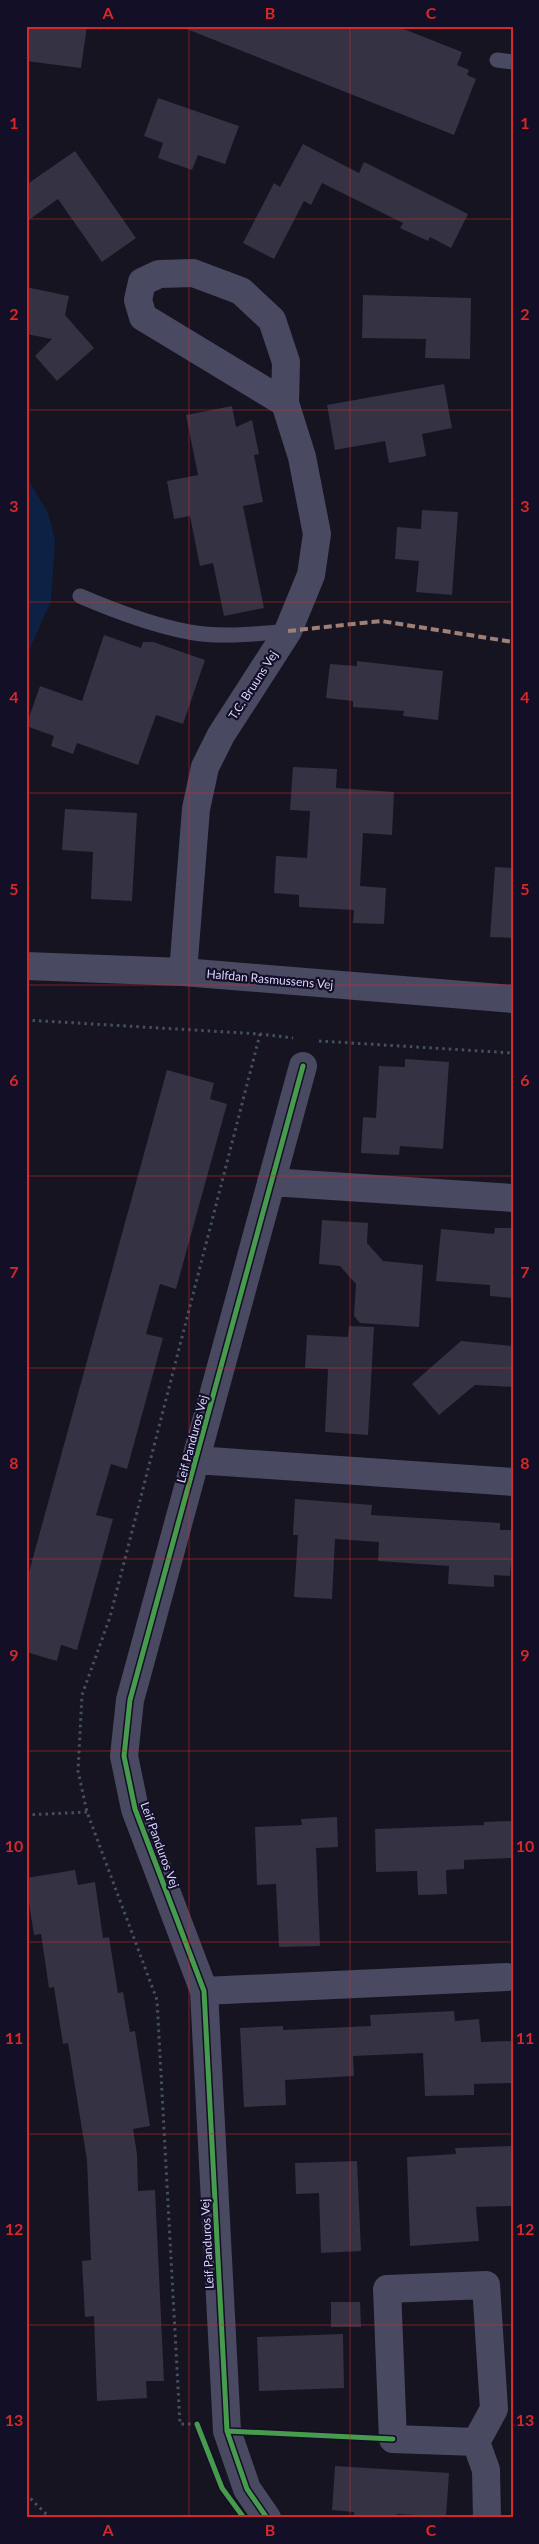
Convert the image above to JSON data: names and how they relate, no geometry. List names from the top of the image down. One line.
{"streets":{"street":["T.C. Bruuns Vej","Halfdan Rasmussens Vej","Leif Panduros Vej"]},"crossings":[["T.C. Bruuns Vej","Halfdan Rasmussens Vej"]],"grid":{"columns":["A","B","C"],"rows":["1","2","3","4","5","6","7","8","9","10","11","12","13"]}}
